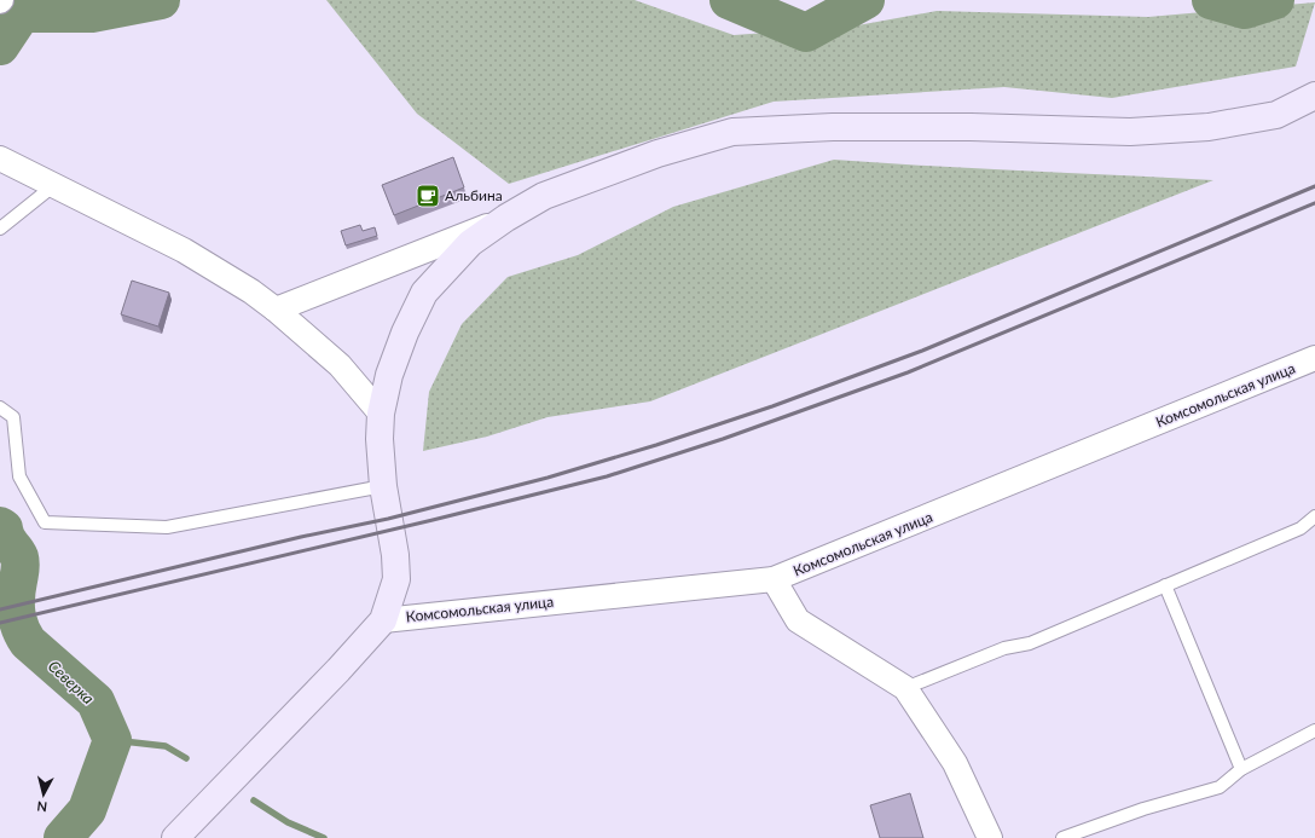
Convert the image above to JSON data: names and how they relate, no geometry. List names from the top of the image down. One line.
{"streets":{"street":["Комсомольская улица"]},"water":["Северка"],"places":{"cafe":["Альбина"]},"north":"bottom"}
